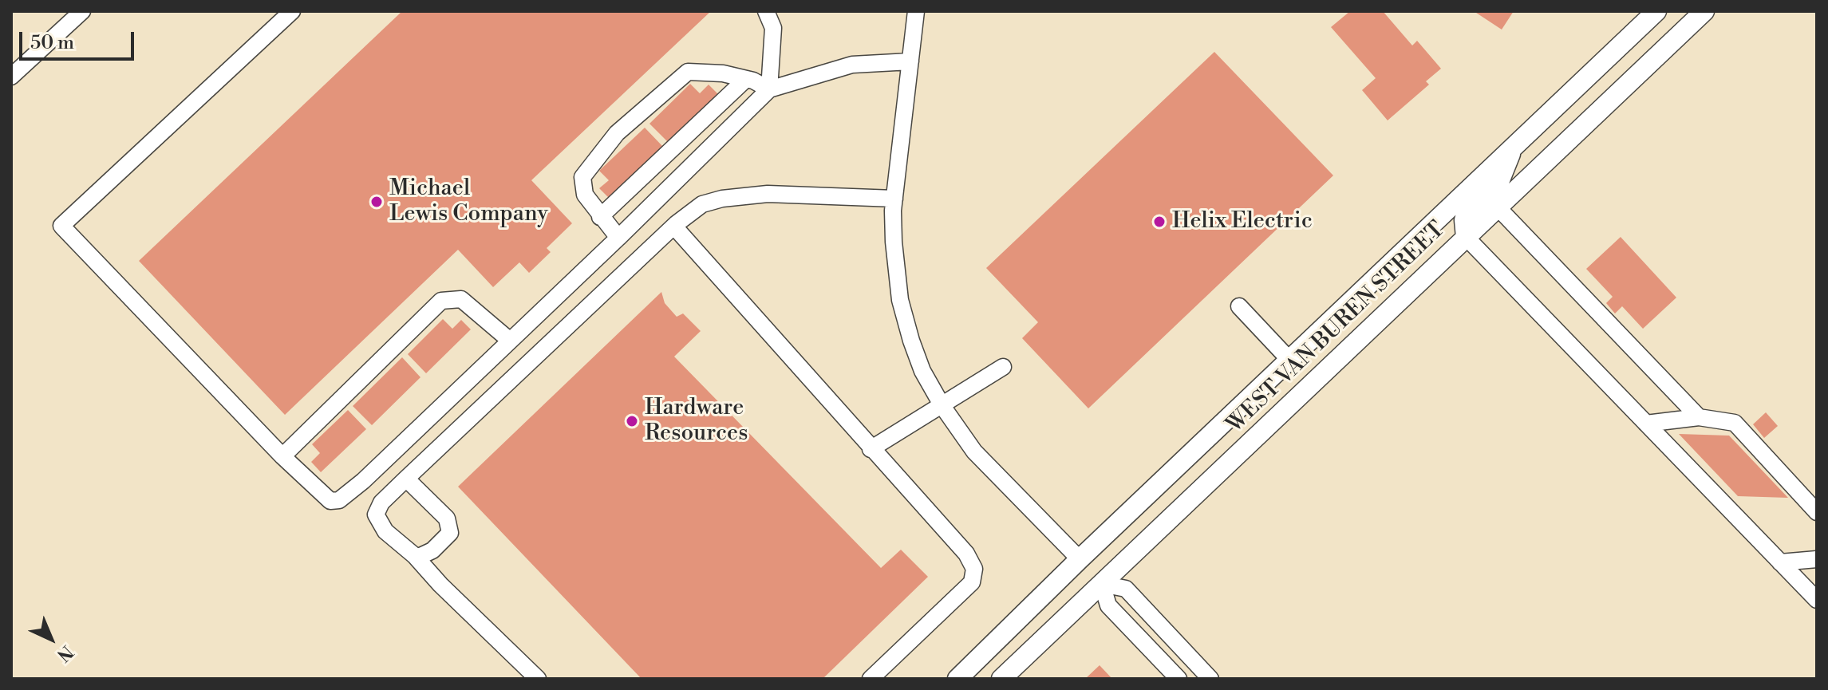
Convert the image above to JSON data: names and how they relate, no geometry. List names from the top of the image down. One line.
{"streets":{"main road":["WEST VAN BUREN STREET"]},"places":["Michael Lewis Company","Helix Electric","Hardware Resources"],"scale_bar":"50 m","north":"bottom right"}
